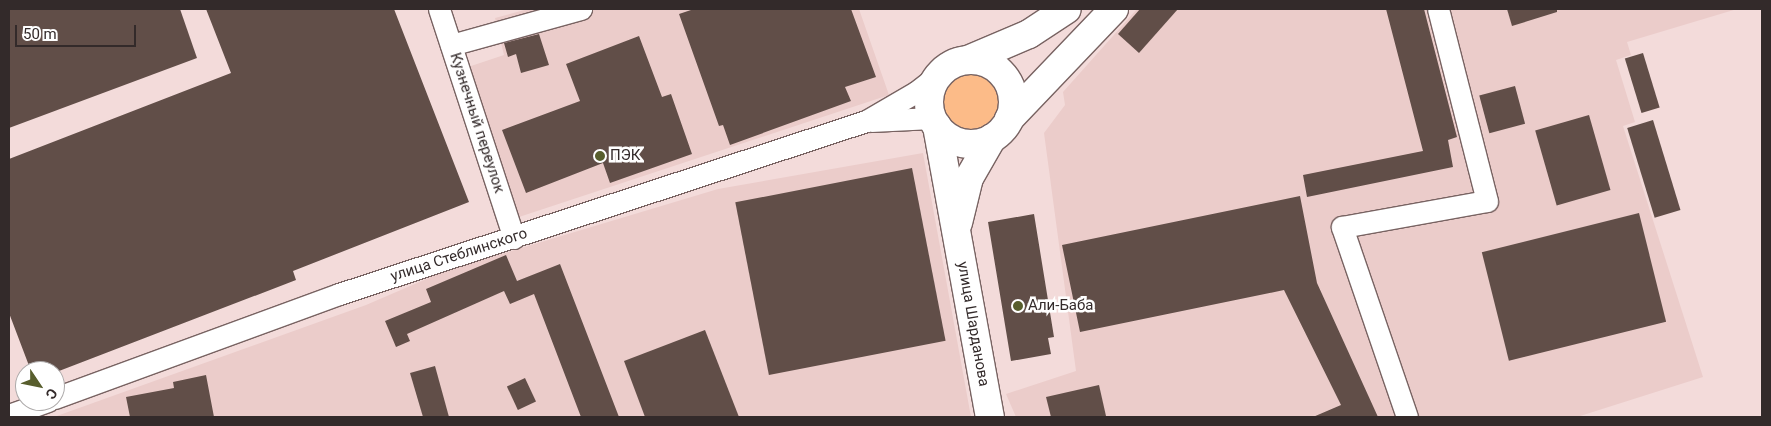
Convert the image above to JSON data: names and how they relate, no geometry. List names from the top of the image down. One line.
{"streets":{"main road":["улица Шарданова"],"street":["Кузнечный переулок","улица Стеблинского"]},"crossings":[["Кузнечный переулок","улица Стеблинского"]],"places":["ПЭК","Али-Баба"],"scale_bar":"50 m","north":"bottom right"}
